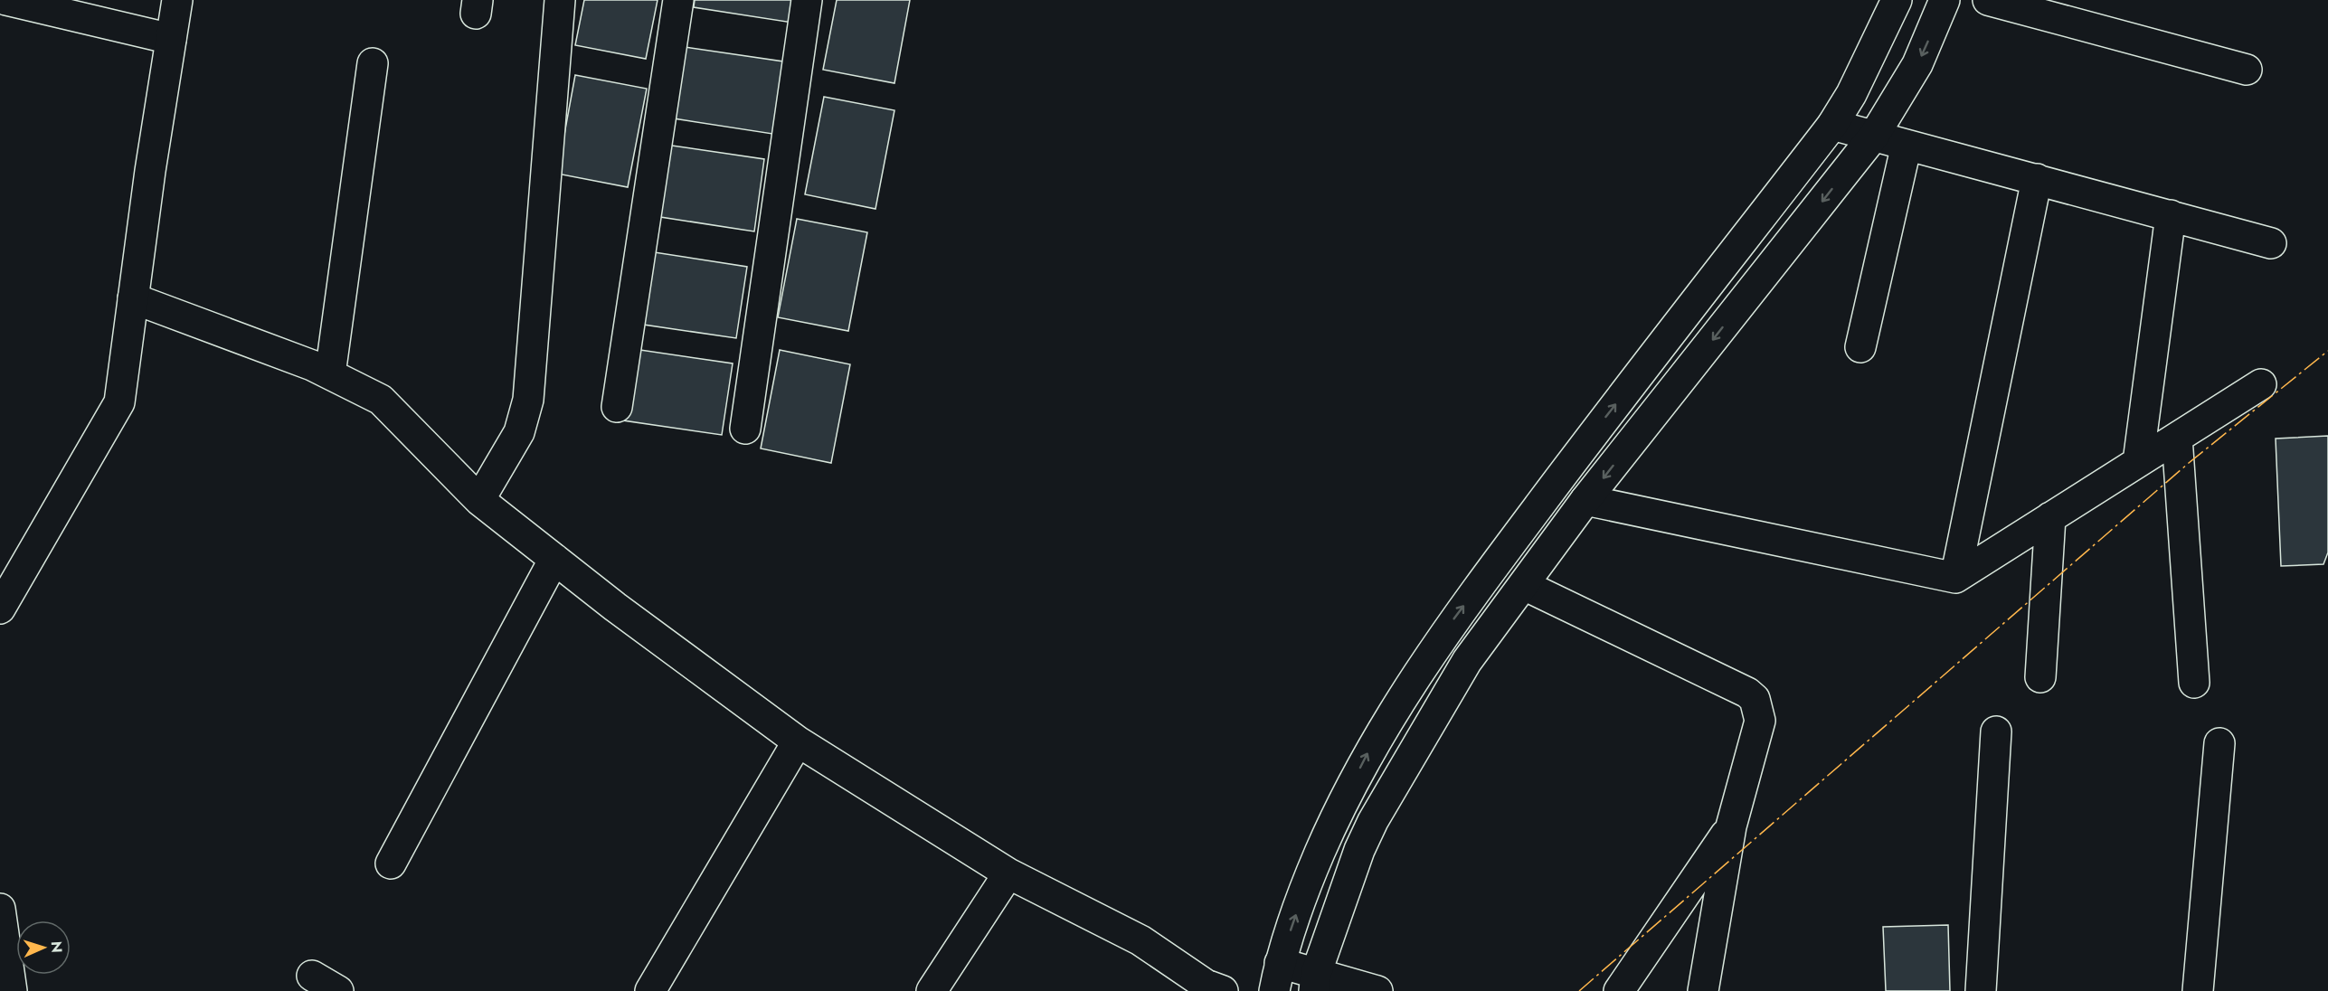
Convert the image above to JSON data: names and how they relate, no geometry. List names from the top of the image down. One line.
{"north":"right"}
